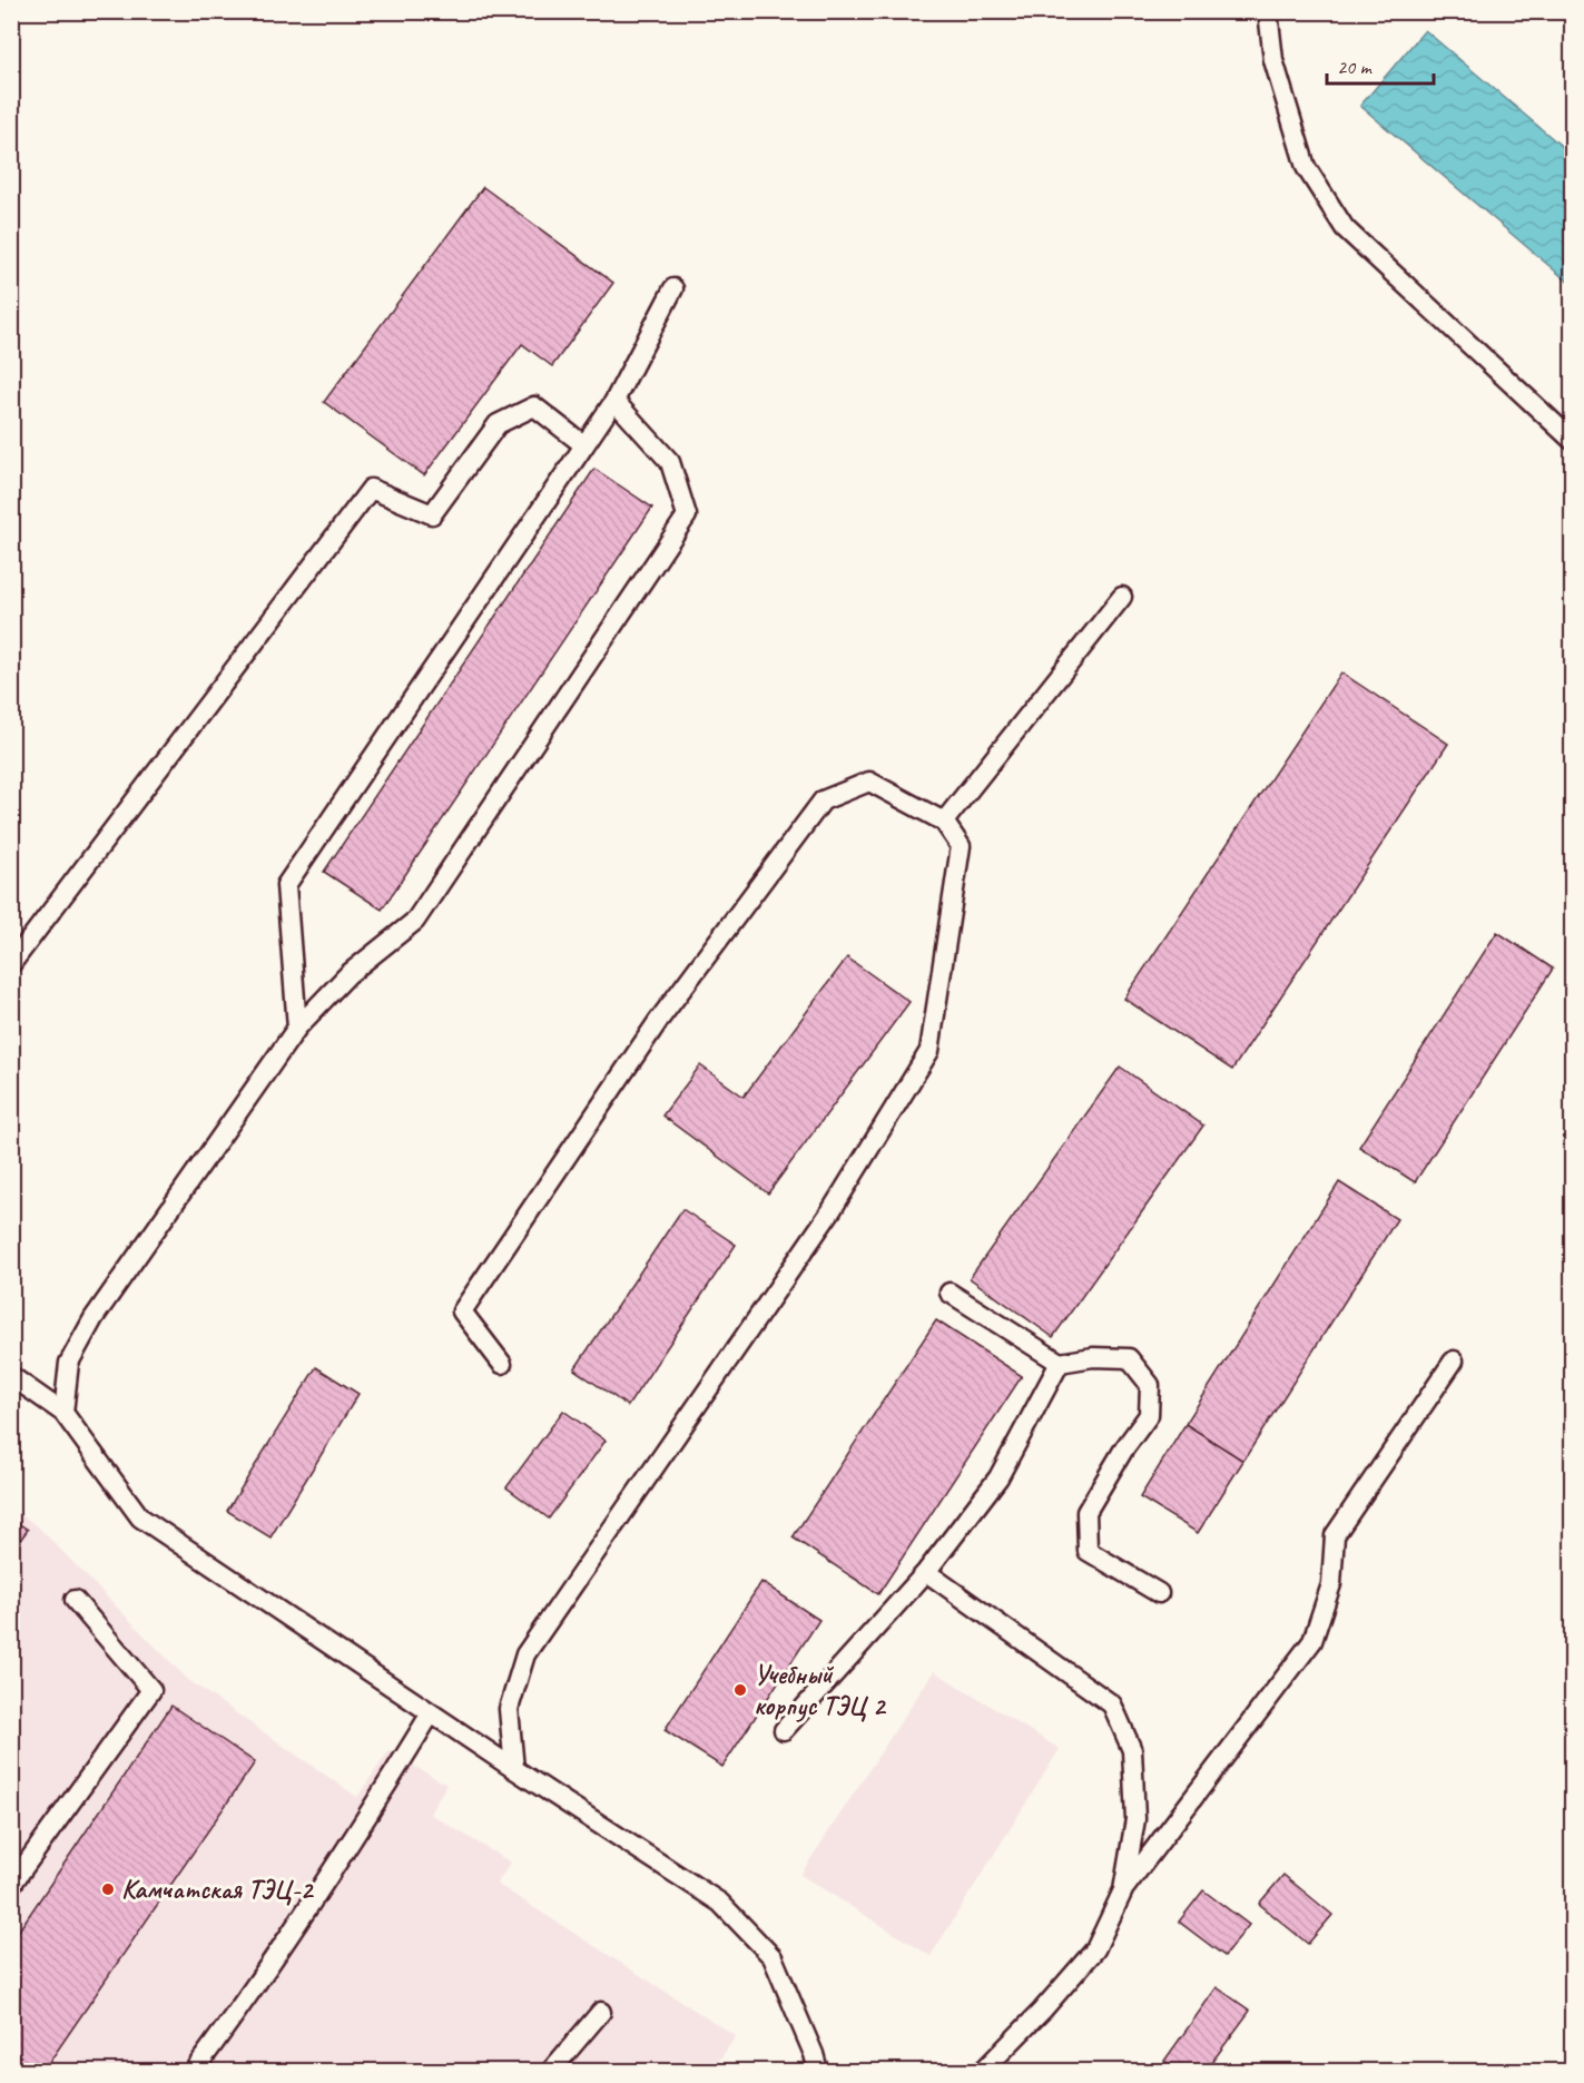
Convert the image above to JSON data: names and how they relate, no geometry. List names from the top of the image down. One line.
{"places":["Учебный корпус ТЭЦ 2","Камчатская ТЭЦ-2"],"scale_bar":"20 m"}
